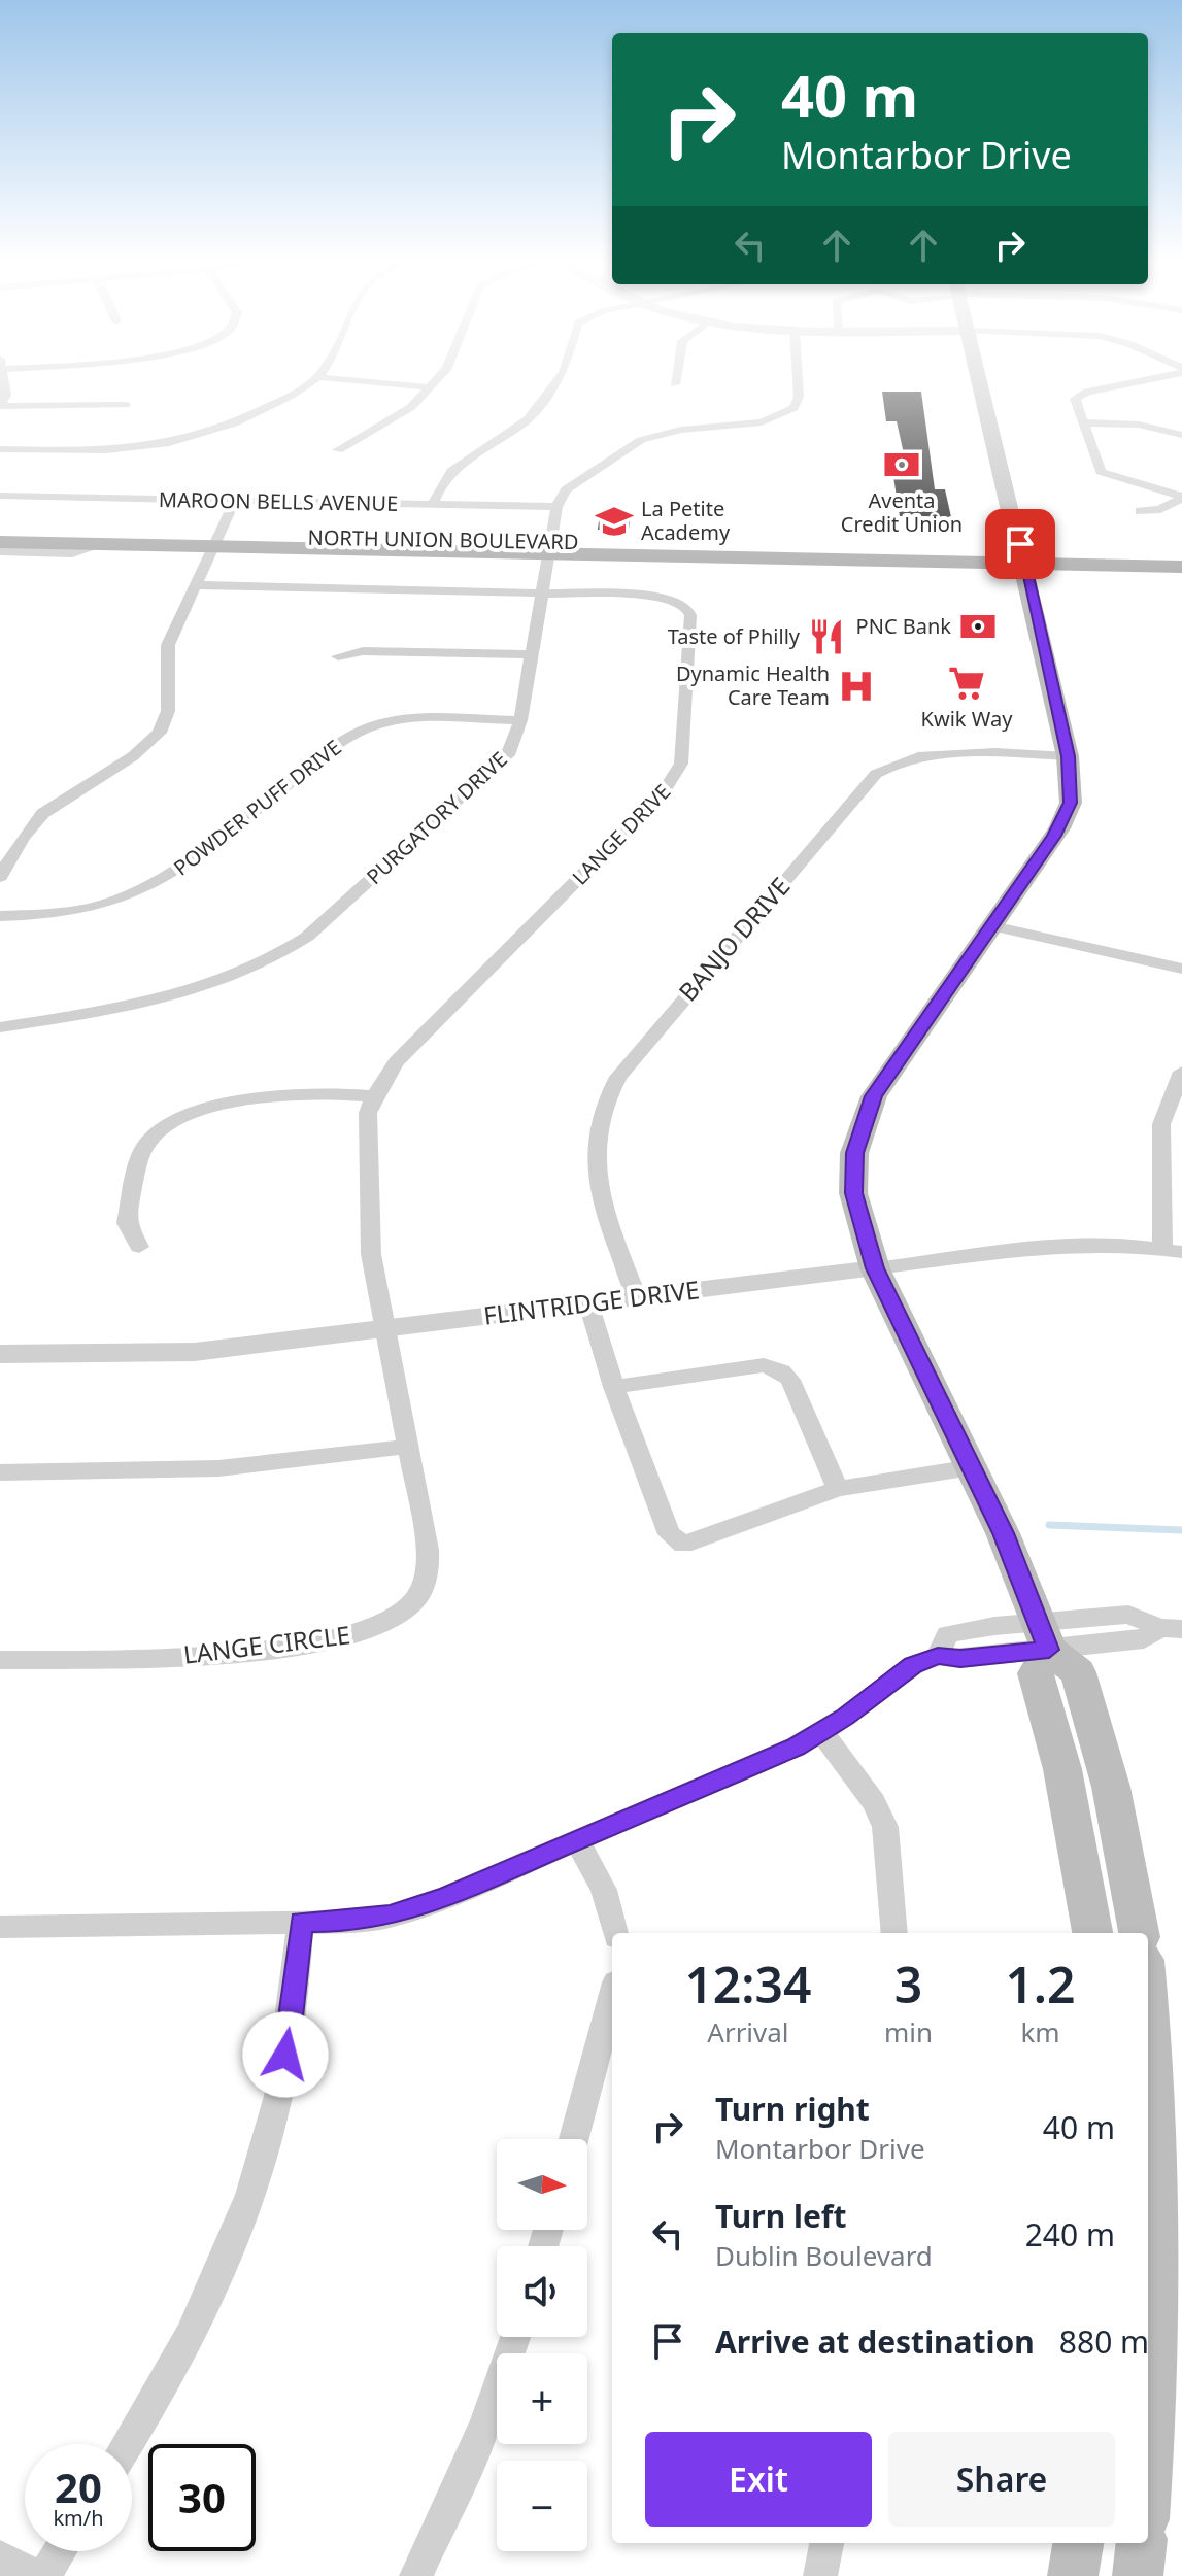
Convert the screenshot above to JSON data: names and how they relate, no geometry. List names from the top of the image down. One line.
{"streets":{"main road":["NORTH UNION BOULEVARD"],"street":["MAROON BELLS AVENUE","POWDER PUFF DRIVE","PURGATORY DRIVE","LANGE DRIVE","BANJO DRIVE","FLINTRIDGE DRIVE","LANGE CIRCLE"]},"crossings":[["MAROON BELLS AVENUE","PURGATORY DRIVE"],["NORTH UNION BOULEVARD","PURGATORY DRIVE"],["POWDER PUFF DRIVE","PURGATORY DRIVE"],["PURGATORY DRIVE","LANGE DRIVE"],["LANGE DRIVE","FLINTRIDGE DRIVE"],["LANGE DRIVE","LANGE CIRCLE"],["BANJO DRIVE","FLINTRIDGE DRIVE"],["FLINTRIDGE DRIVE","LANGE CIRCLE"]],"places":{"bank":["Aventa Credit Union","PNC Bank"],"school or university":["La Petite Academy"],"restaurant":["Taste of Philly"],"supermarket":["Kwik Way"],"hospital":["Dynamic Health Care Team"]},"north":"right","page":{"turn":["40 m","Montarbor Drive"],"eta":["12:34","Arrival","3","min","1.2","km"],"list":[{"name":"Turn right","note":"Montarbor Drive","value":"40 m"},{"name":"Turn left","note":"Dublin Boulevard","value":"240 m"},{"name":"Arrive at destination","value":"880 m"}],"map_buttons":["+","−"],"buttons":["Exit","Share"],"speed":"20 km/h","limit":"30"}}
